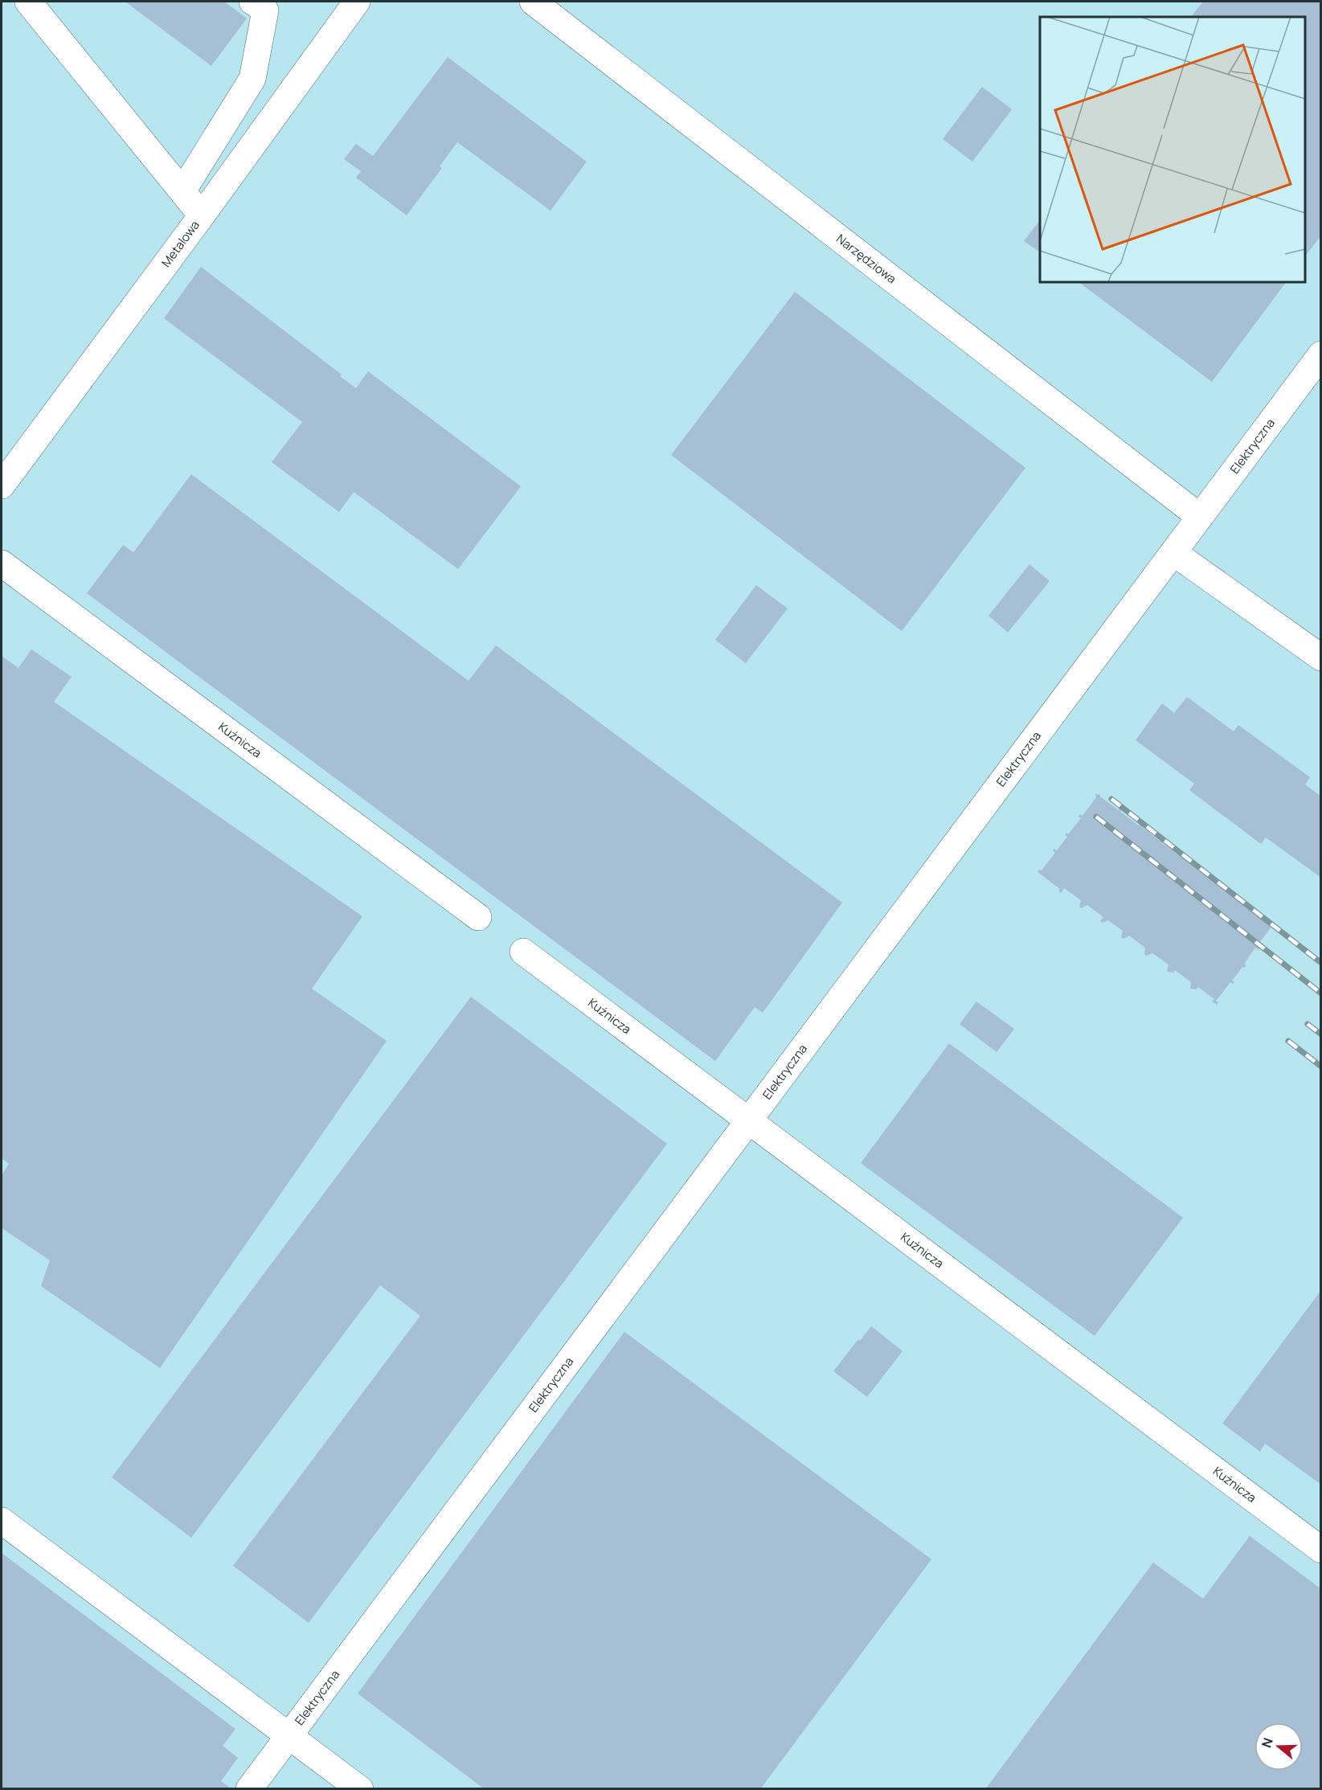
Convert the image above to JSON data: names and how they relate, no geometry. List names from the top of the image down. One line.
{"streets":{"street":["Metalowa","Narzędziowa","Elektryczna","Kuźnicza"]},"crossings":[["Narzędziowa","Elektryczna"],["Elektryczna","Kuźnicza"]],"north":"left"}
